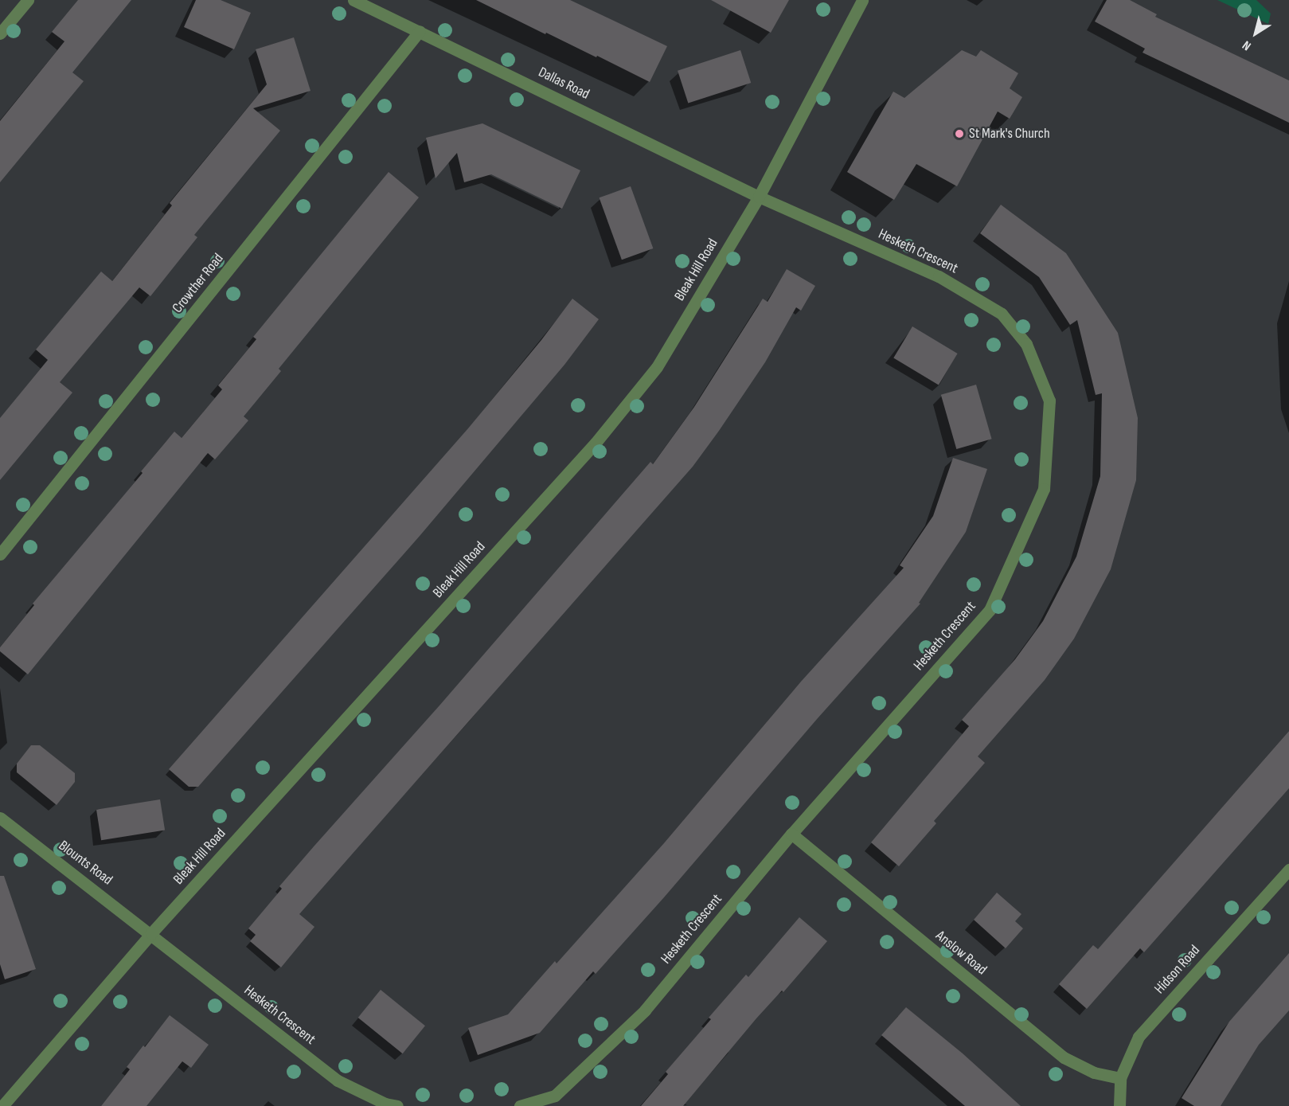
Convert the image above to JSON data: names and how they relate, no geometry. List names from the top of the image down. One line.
{"streets":{"street":["Dallas Road","Hesketh Crescent","Bleak Hill Road","Crowther Road","Blounts Road","Anslow Road","Hidson Road"]},"crossings":[["Dallas Road","Hesketh Crescent"],["Dallas Road","Bleak Hill Road"],["Dallas Road","Crowther Road"],["Hesketh Crescent","Bleak Hill Road"],["Hesketh Crescent","Blounts Road"],["Hesketh Crescent","Anslow Road"],["Bleak Hill Road","Blounts Road"],["Anslow Road","Hidson Road"]],"places":["St Mark's Church"],"north":"bottom left"}
